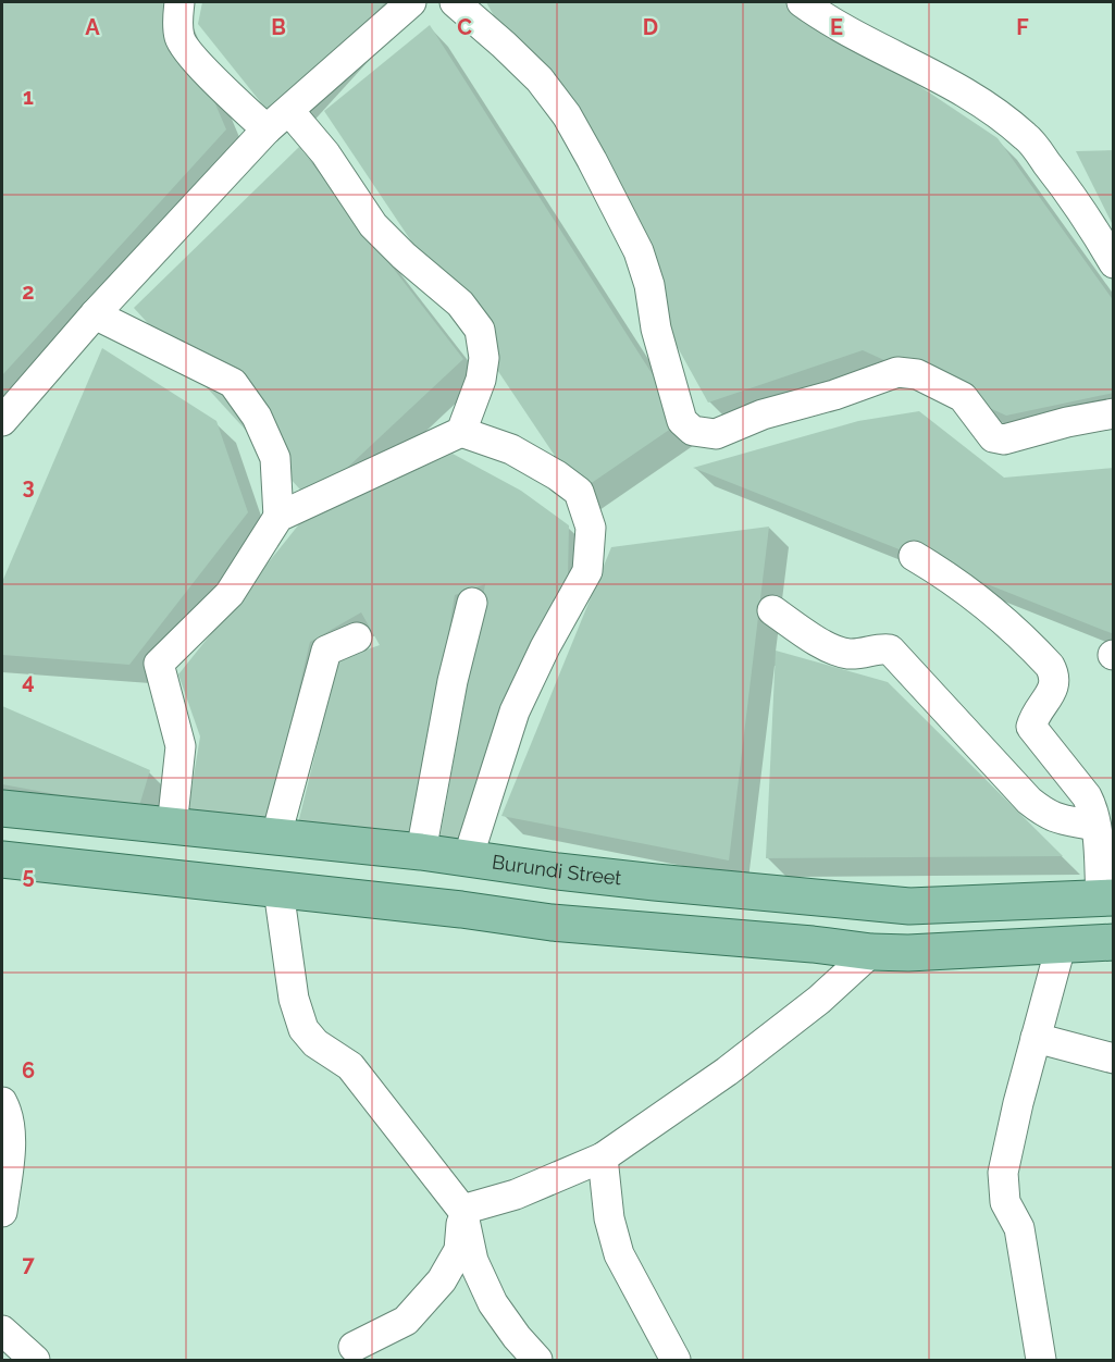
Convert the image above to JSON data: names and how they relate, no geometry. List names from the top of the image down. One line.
{"streets":{"main road":["Burundi Street"]},"grid":{"columns":["A","B","C","D","E","F"],"rows":["1","2","3","4","5","6","7"]}}
